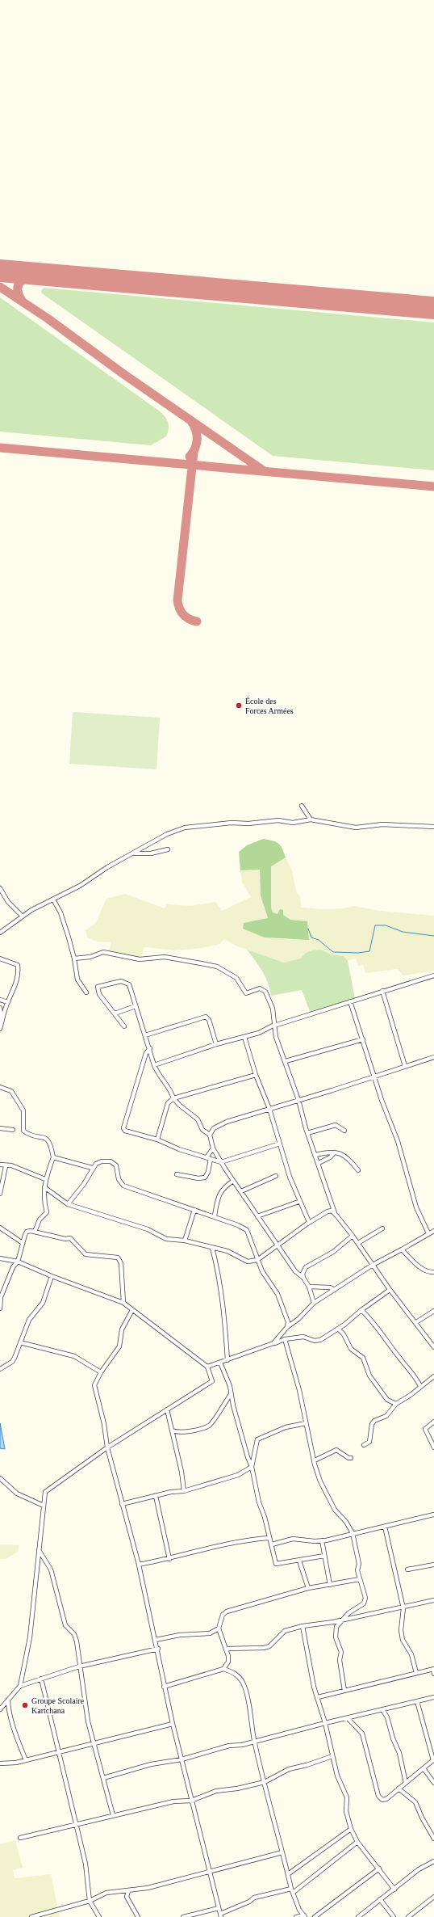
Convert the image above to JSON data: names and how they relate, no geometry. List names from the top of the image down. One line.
{"places":["École des Forces Armées","Groupe Scolaire Kartchana"]}
